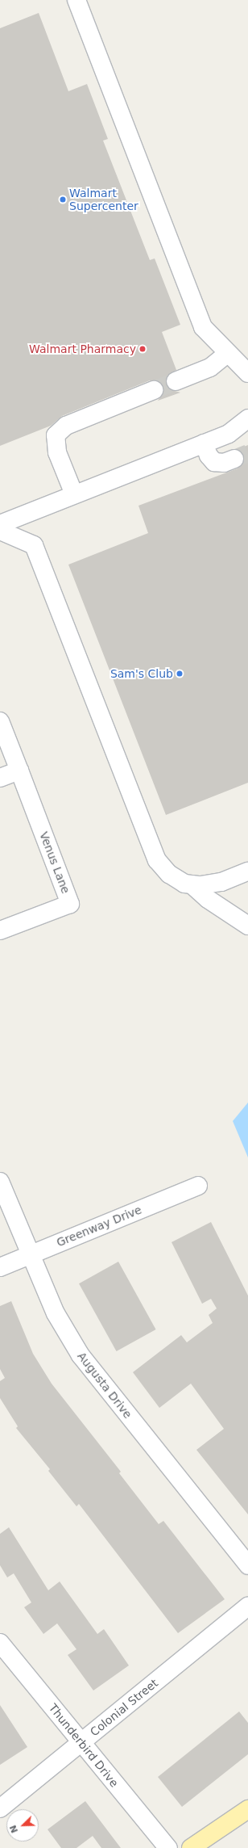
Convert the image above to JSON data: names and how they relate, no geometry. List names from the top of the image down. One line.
{"streets":{"street":["Venus Lane","Greenway Drive","Augusta Drive","Colonial Street","Thunderbird Drive"]},"crossings":[["Greenway Drive","Augusta Drive"],["Colonial Street","Thunderbird Drive"]],"places":["Walmart Supercenter","Walmart Pharmacy","Sam's Club"],"north":"bottom left"}
